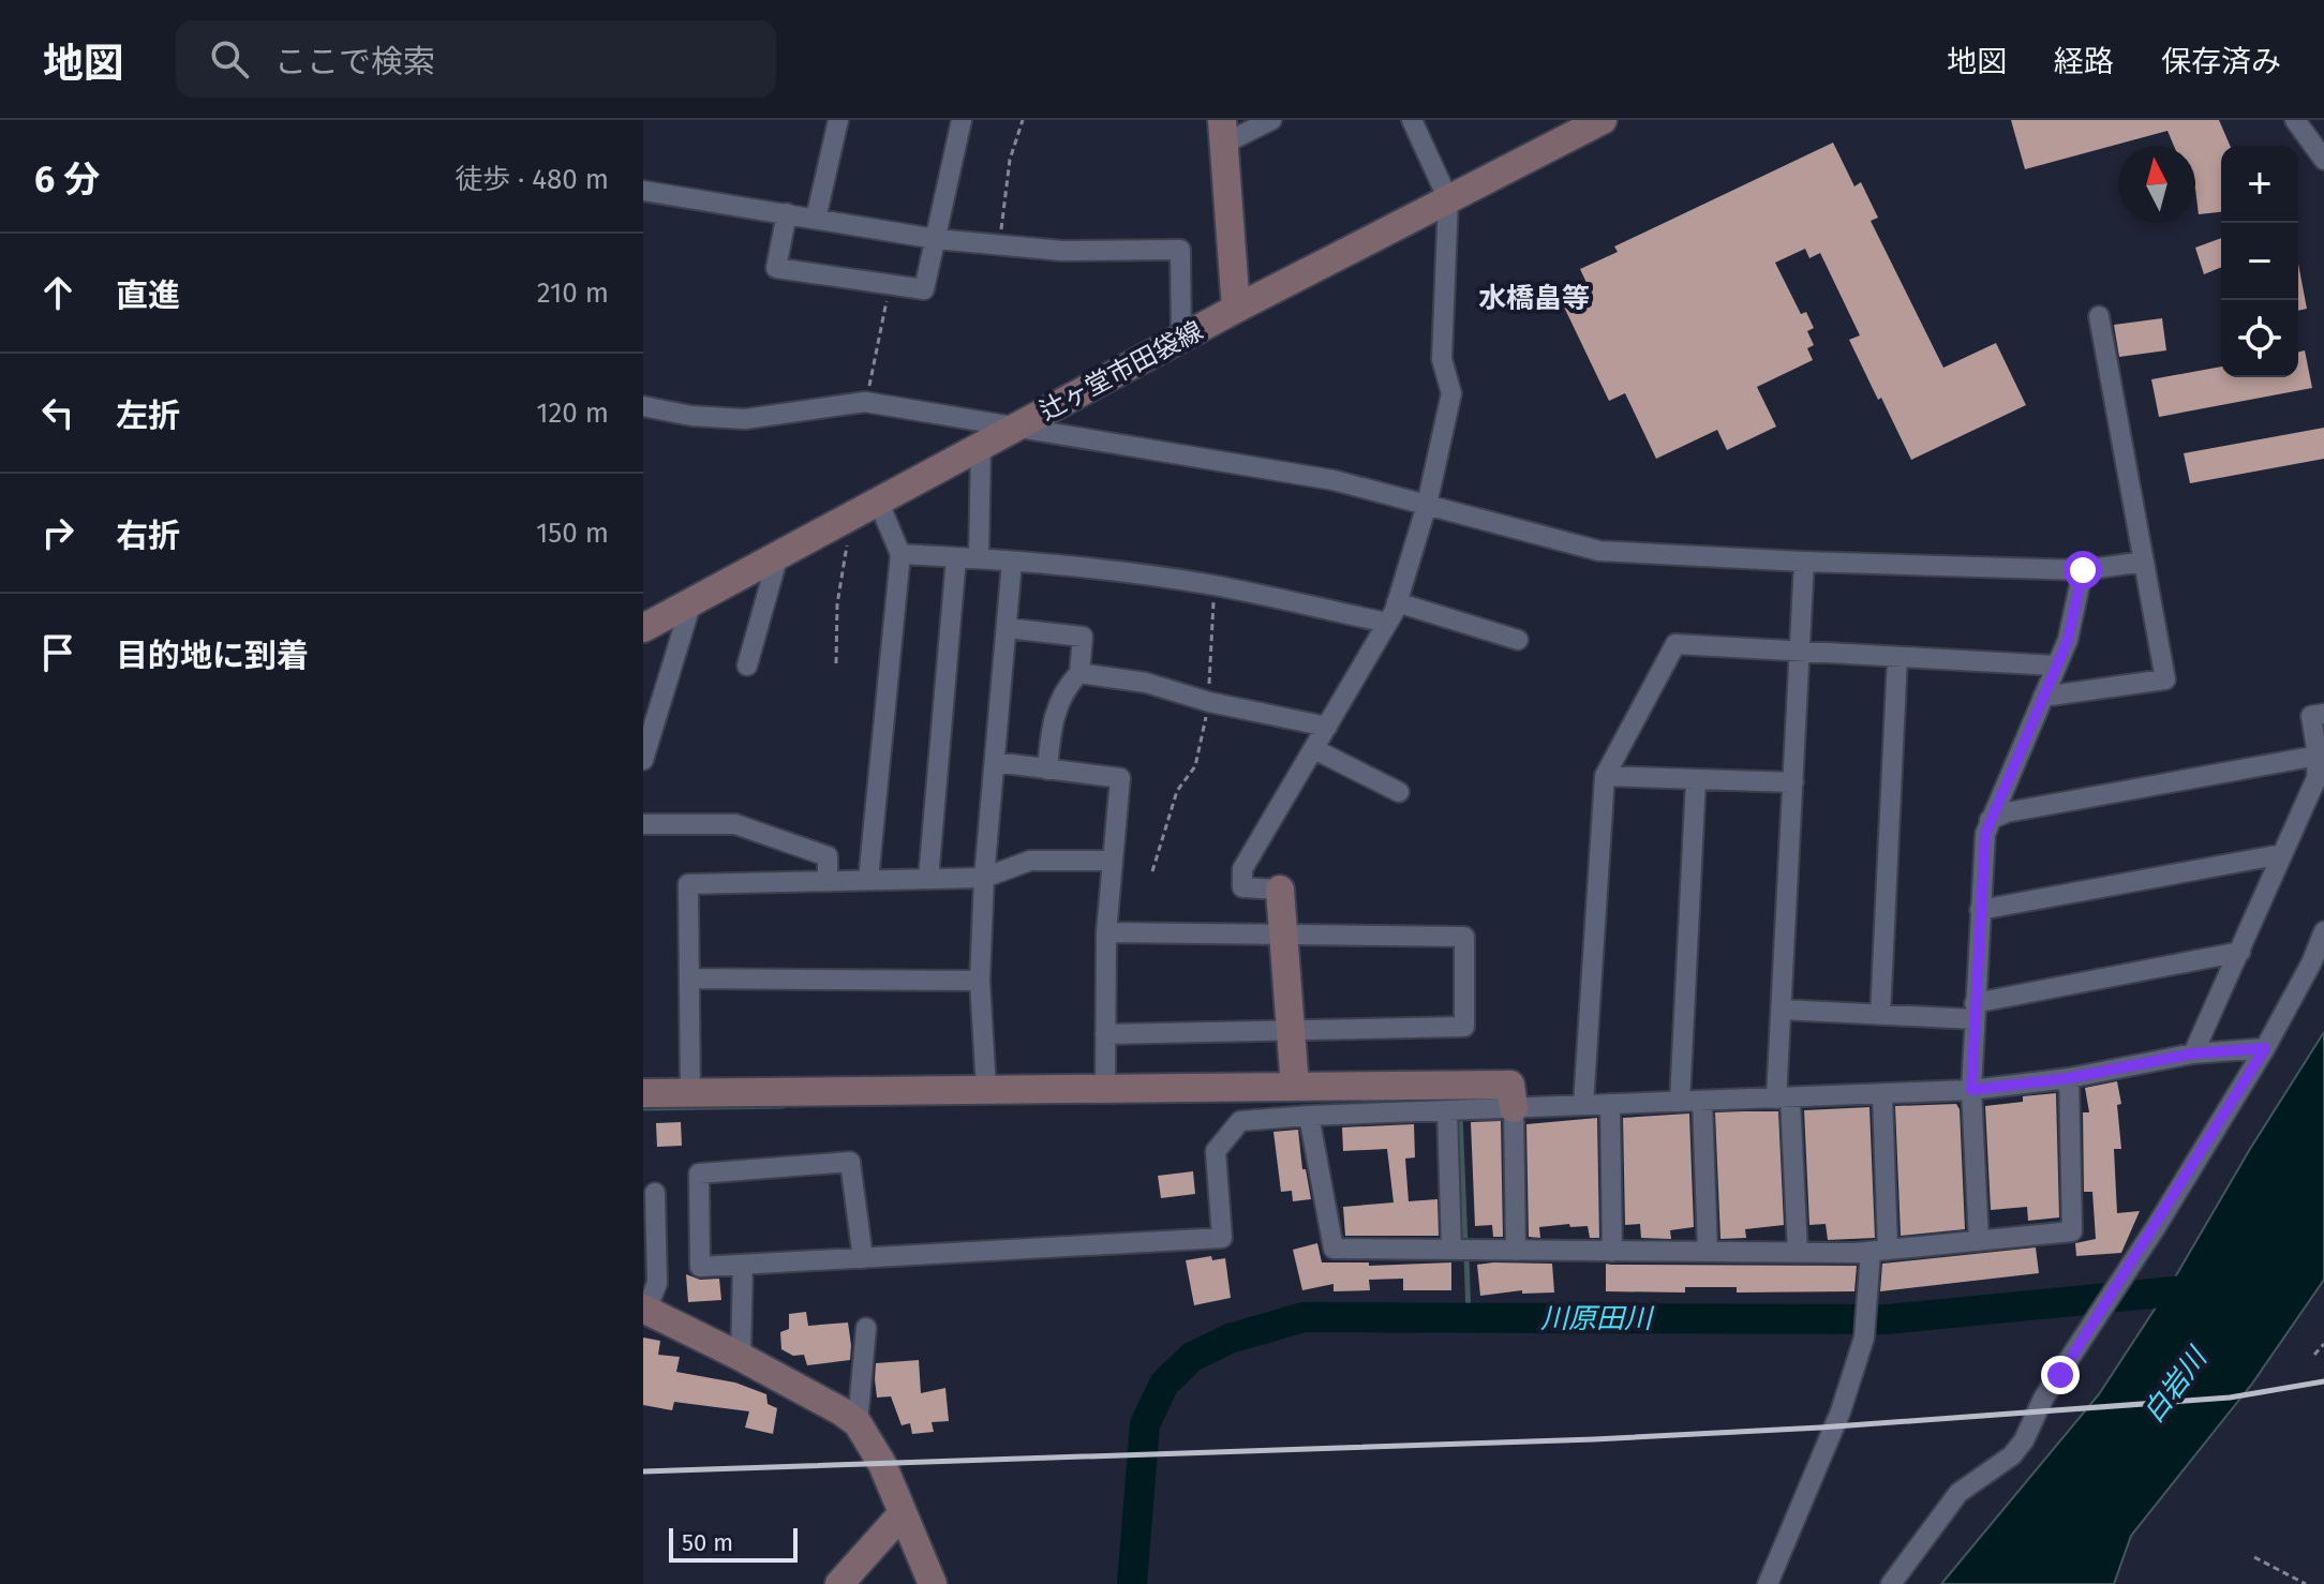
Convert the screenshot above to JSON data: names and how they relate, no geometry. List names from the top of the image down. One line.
{"streets":{"main road":["辻ヶ堂市田袋線"]},"districts":["水橋畠等"],"water":["川原田川","白岩川"],"scale_bar":"50 m","north":"top","page":{"header":"地図","search":"ここで検索","nav":["地図","経路","保存済み"],"heading":["6 分","徒歩 · 480 m"],"map_buttons":["+","−"],"list":[["直進","210 m"],["左折","120 m"],["右折","150 m"],"目的地に到着"],"scale":"50 m"}}
